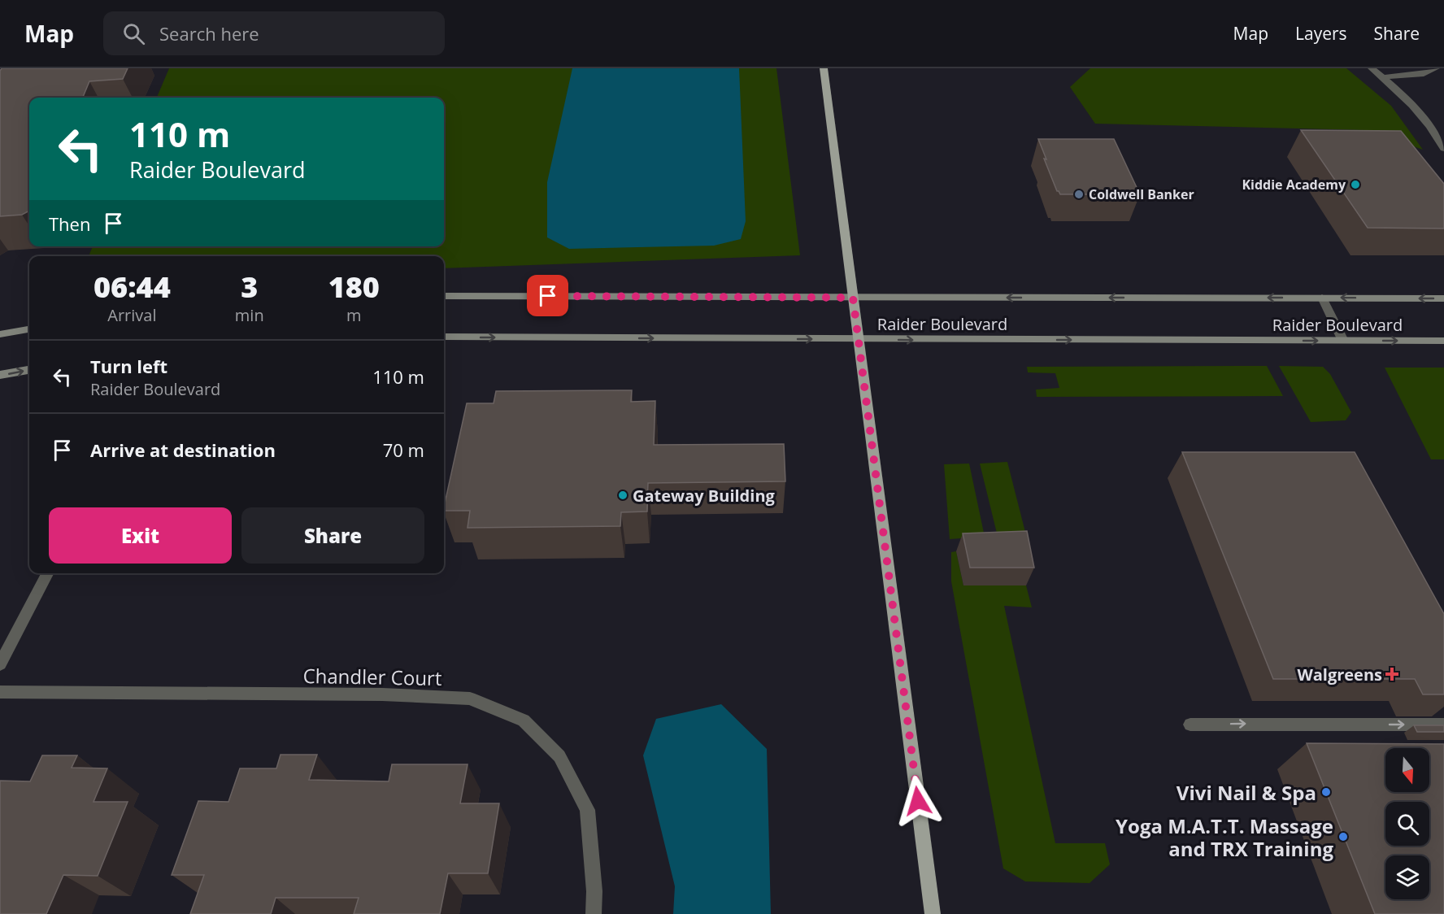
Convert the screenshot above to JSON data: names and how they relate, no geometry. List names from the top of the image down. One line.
{"streets":{"street":["Raider Boulevard","Chandler Court"]},"places":{"other":["Kiddie Academy","Coldwell Banker","Gateway Building","Vivi Nail & Spa","Yoga M.A.T.T. Massage and TRX Training"],"health":["Walgreens"]},"north":"bottom","page":{"header":"Map","search":"Search here","nav":["Map","Layers","Share"],"turn":["110 m","Raider Boulevard"],"then":"Then","eta":["06:44","Arrival","3","min","180","m"],"list":[{"name":"Turn left","note":"Raider Boulevard","value":"110 m"},{"name":"Arrive at destination","value":"70 m"}],"buttons":["Exit","Share"]}}
